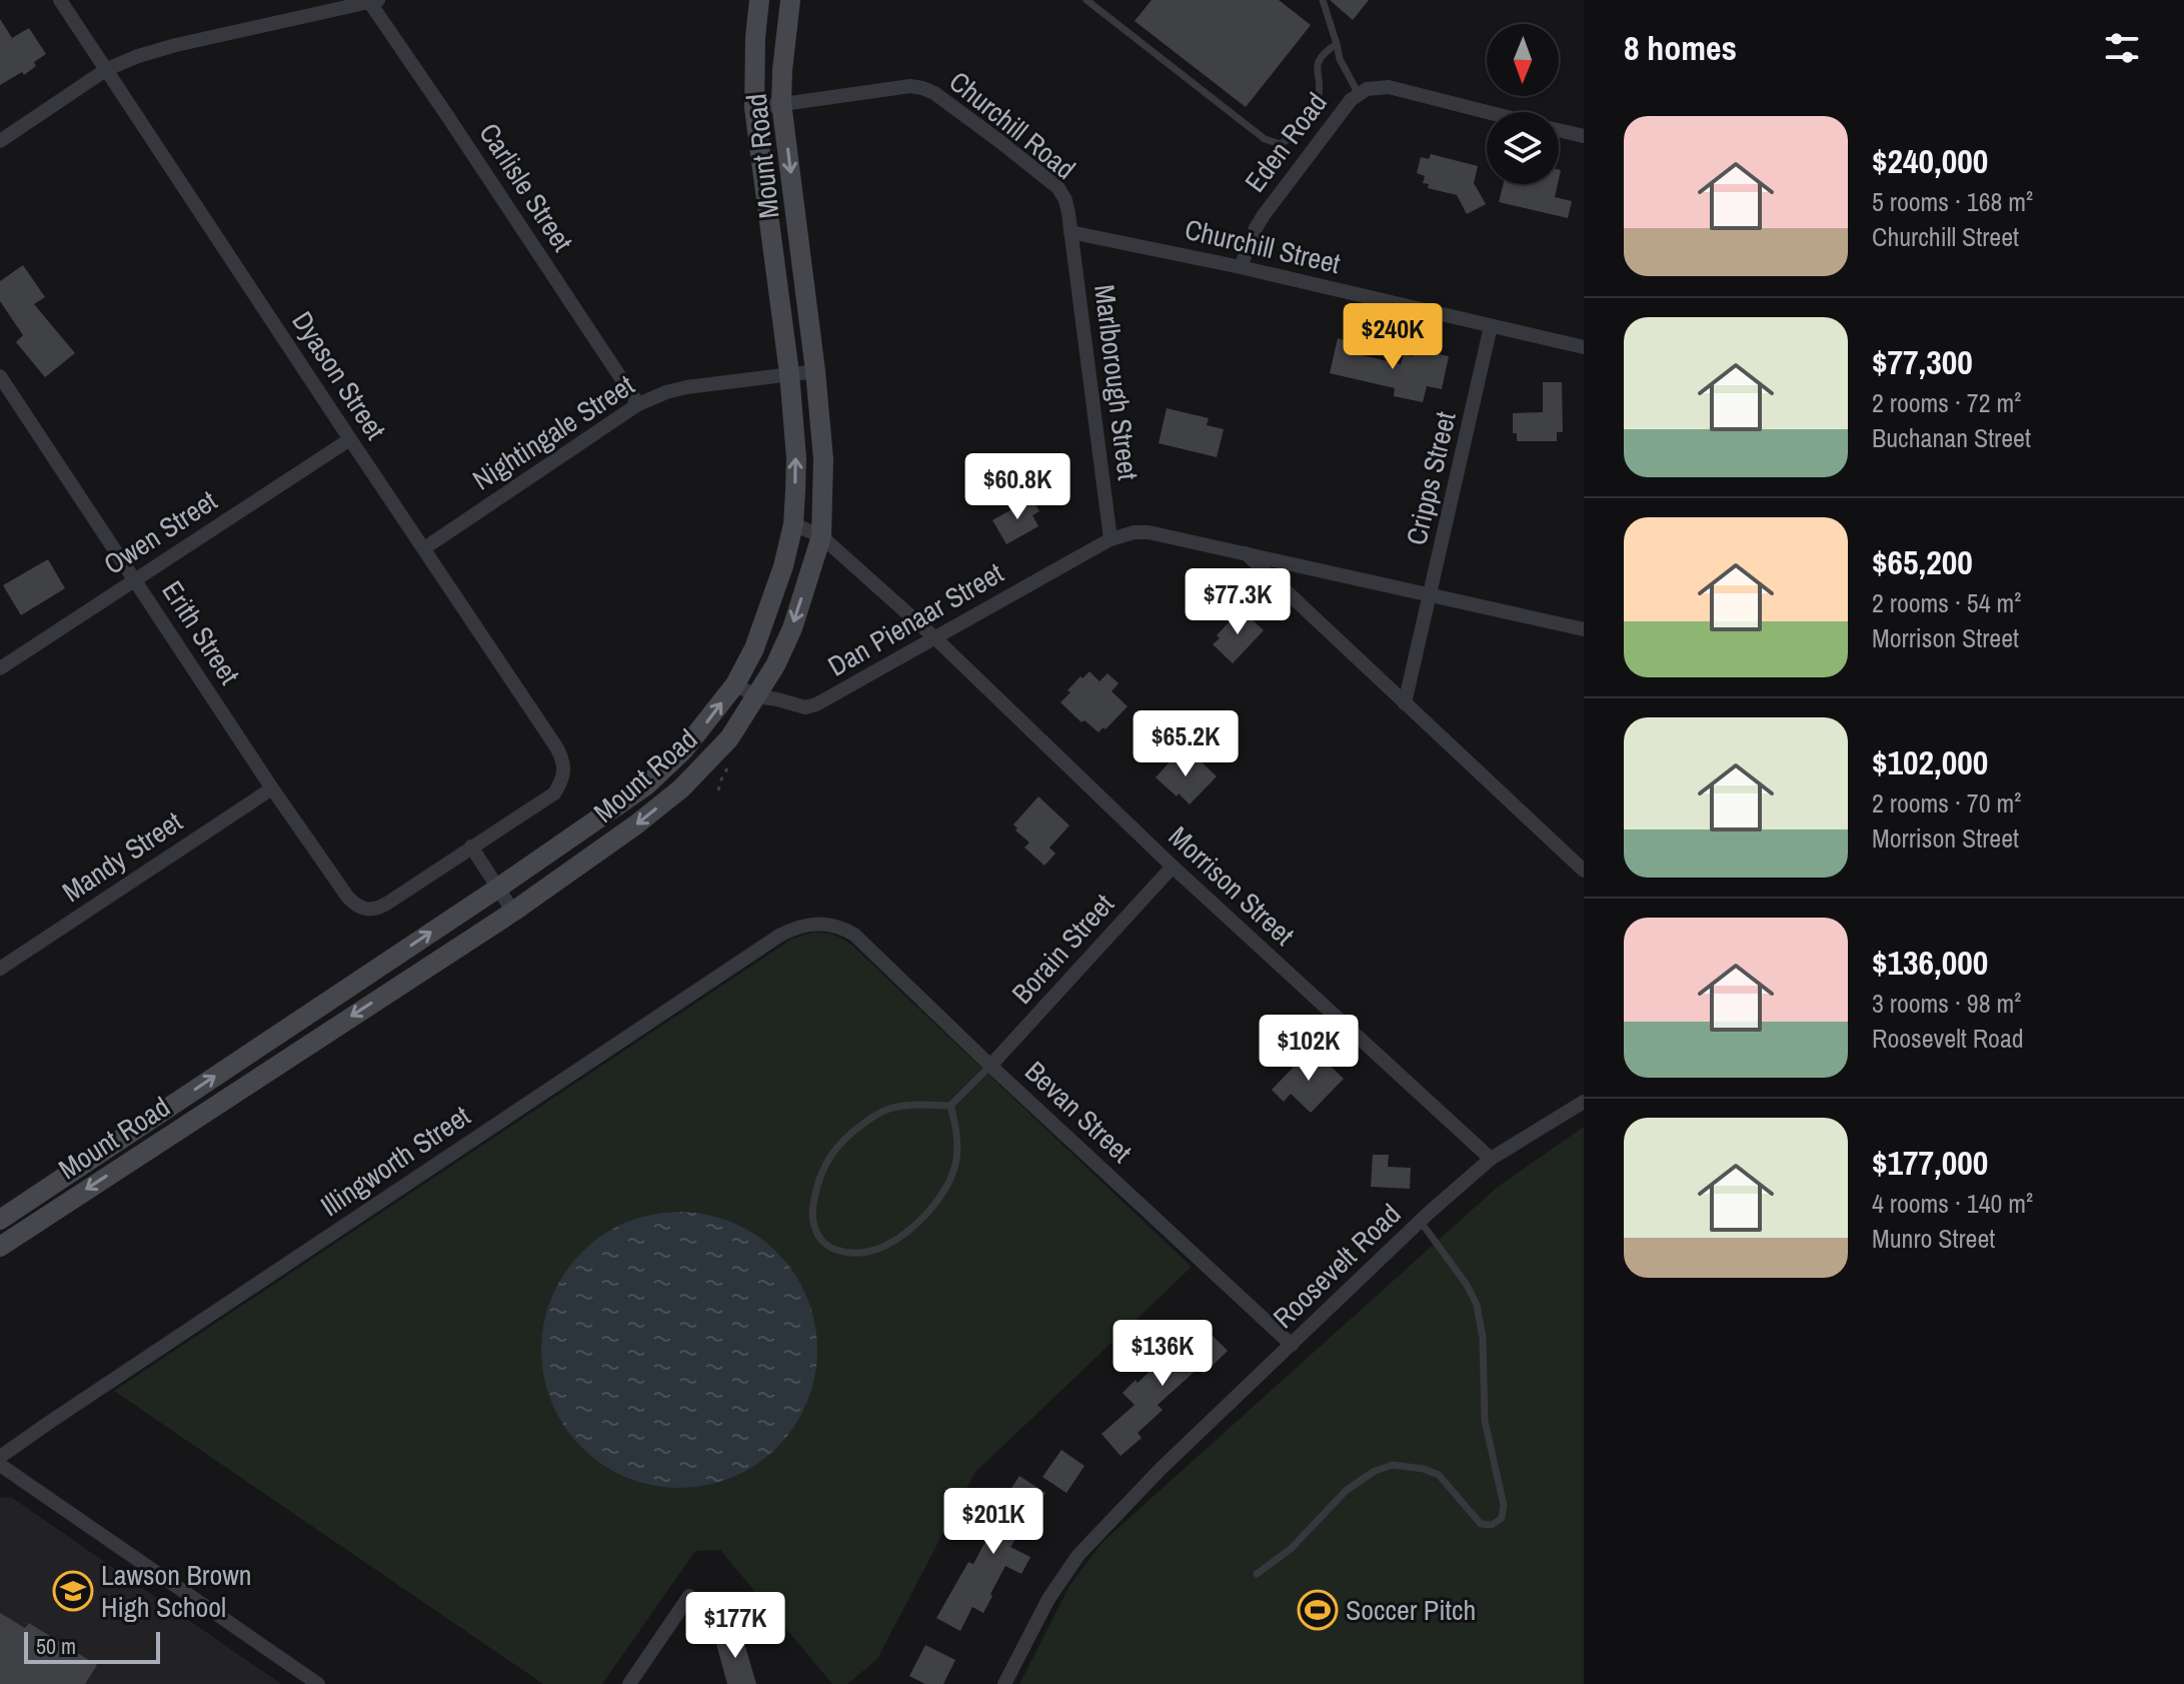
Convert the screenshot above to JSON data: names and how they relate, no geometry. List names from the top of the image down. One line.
{"streets":{"main road":["Mount Road"],"street":["Churchill Road","Eden Road","Carlisle Street","Churchill Street","Dyason Street","Marlborough Street","Nightingale Street","Cripps Street","Owen Street","Dan Pienaar Street","Erith Street","Mandy Street","Morrison Street","Borain Street","Bevan Street","Illingworth Street","Roosevelt Road"]},"crossings":[["Churchill Road","Mount Road"],["Churchill Road","Churchill Street"],["Churchill Road","Marlborough Street"],["Eden Road","Churchill Street"],["Mount Road","Nightingale Street"],["Mount Road","Dan Pienaar Street"],["Mount Road","Morrison Street"],["Carlisle Street","Nightingale Street"],["Churchill Street","Marlborough Street"],["Churchill Street","Cripps Street"],["Dyason Street","Nightingale Street"],["Dyason Street","Owen Street"],["Dyason Street","Erith Street"],["Marlborough Street","Dan Pienaar Street"],["Cripps Street","Dan Pienaar Street"],["Owen Street","Erith Street"],["Dan Pienaar Street","Morrison Street"],["Erith Street","Mandy Street"],["Morrison Street","Borain Street"],["Morrison Street","Roosevelt Road"],["Borain Street","Bevan Street"],["Bevan Street","Illingworth Street"],["Bevan Street","Roosevelt Road"]],"places":{"school or university":["Lawson Brown High School"],"sports":["Soccer Pitch"]},"scale_bar":"50 m","north":"bottom","page":{"heading":"8 homes","list":[{"name":"$240,000","note":"5 rooms · 168 m² · Churchill Street"},{"name":"$77,300","note":"2 rooms · 72 m² · Buchanan Street"},{"name":"$65,200","note":"2 rooms · 54 m² · Morrison Street"},{"name":"$102,000","note":"2 rooms · 70 m² · Morrison Street"},{"name":"$136,000","note":"3 rooms · 98 m² · Roosevelt Road"},{"name":"$177,000","note":"4 rooms · 140 m² · Munro Street"}],"price":["$240K","$60.8K","$77.3K","$65.2K","$102K","$136K","$201K","$177K"],"scale":"50 m"}}
